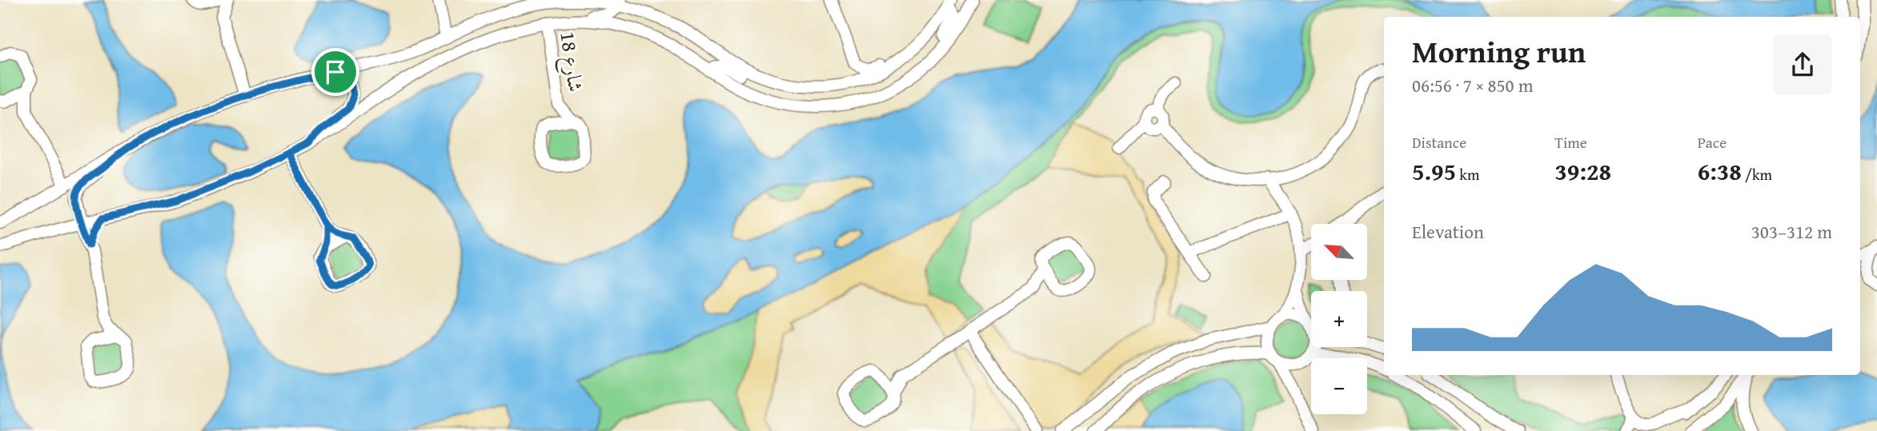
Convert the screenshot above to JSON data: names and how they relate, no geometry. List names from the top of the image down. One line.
{"streets":{"street":["شارع 18"]},"north":"top left","page":{"heading":["Morning run","06:56 · 7 × 850 m"],"stats":[["Distance","5.95 km"],["Time","39:28"],["Pace","6:38 /km"]],"chart":["Elevation","303–312 m"],"map_buttons":["+","−"]}}
